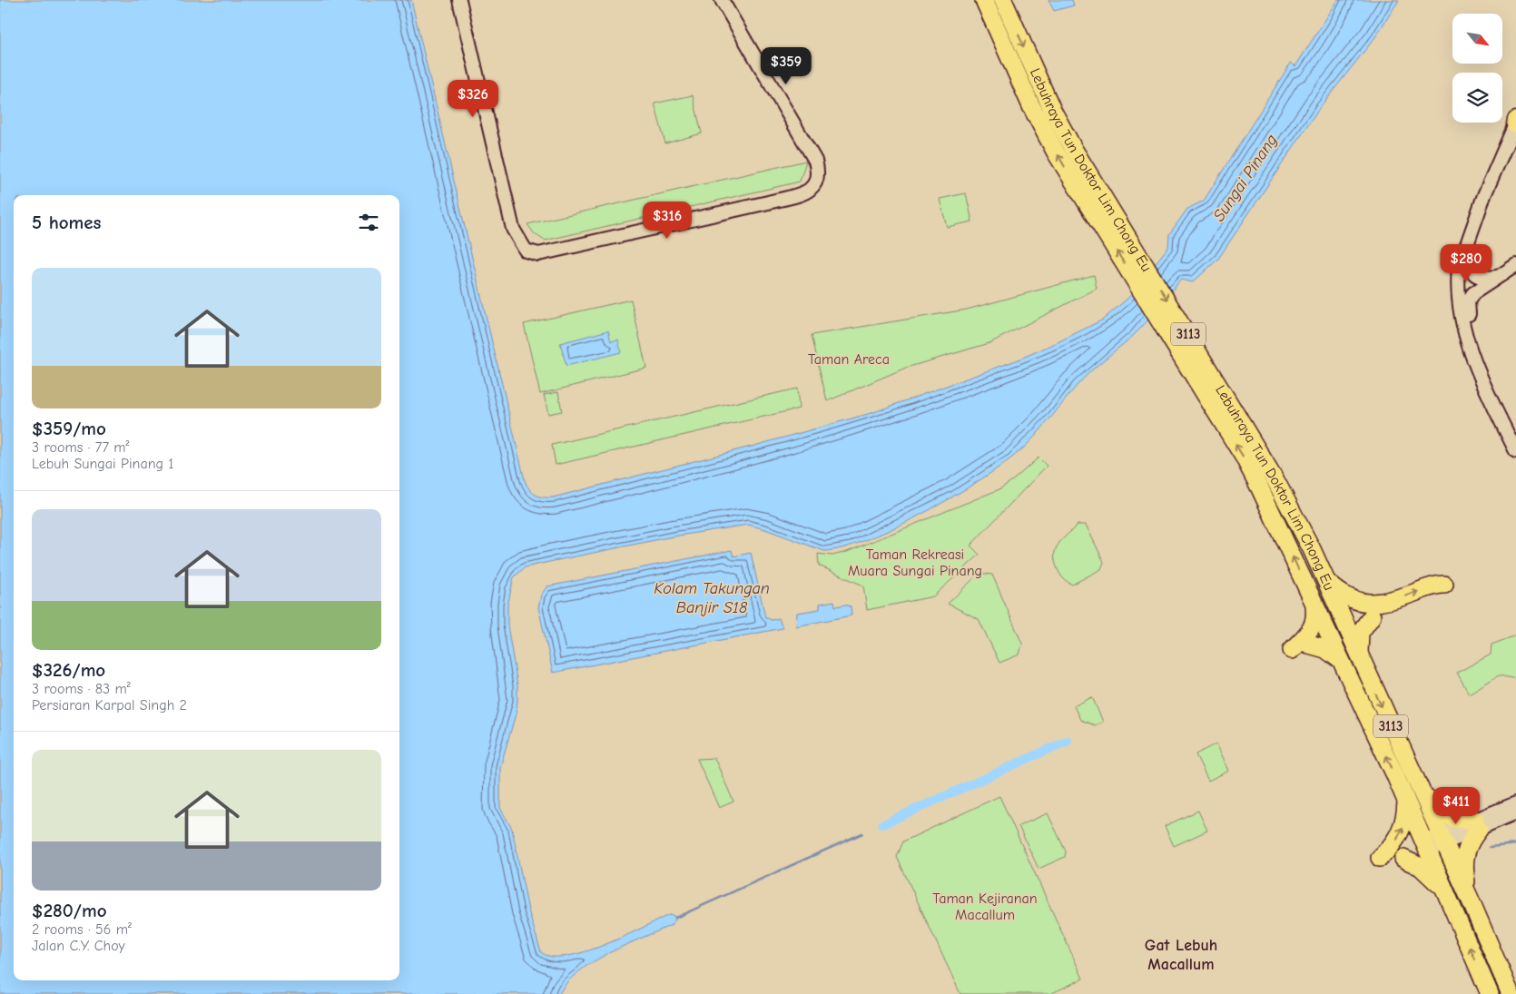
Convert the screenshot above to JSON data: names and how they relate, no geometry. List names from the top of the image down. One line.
{"streets":{"highway":["Lebuhraya Tun Doktor Lim Chong Eu","3113"]},"districts":["Gat Lebuh Macallum"],"water":["Sungai Pinang","Kolam Takungan Banjir S18"],"parks":["Taman Areca","Taman Rekreasi Muara Sungai Pinang","Taman Kejiranan Macallum"],"north":"bottom right","page":{"price":["$359","$326","$316","$280","$411"],"heading":"5 homes","list":[{"name":"$359/mo","note":"3 rooms · 77 m² · Lebuh Sungai Pinang 1"},{"name":"$326/mo","note":"3 rooms · 83 m² · Persiaran Karpal Singh 2"},{"name":"$280/mo","note":"2 rooms · 56 m² · Jalan C.Y. Choy"}]}}
